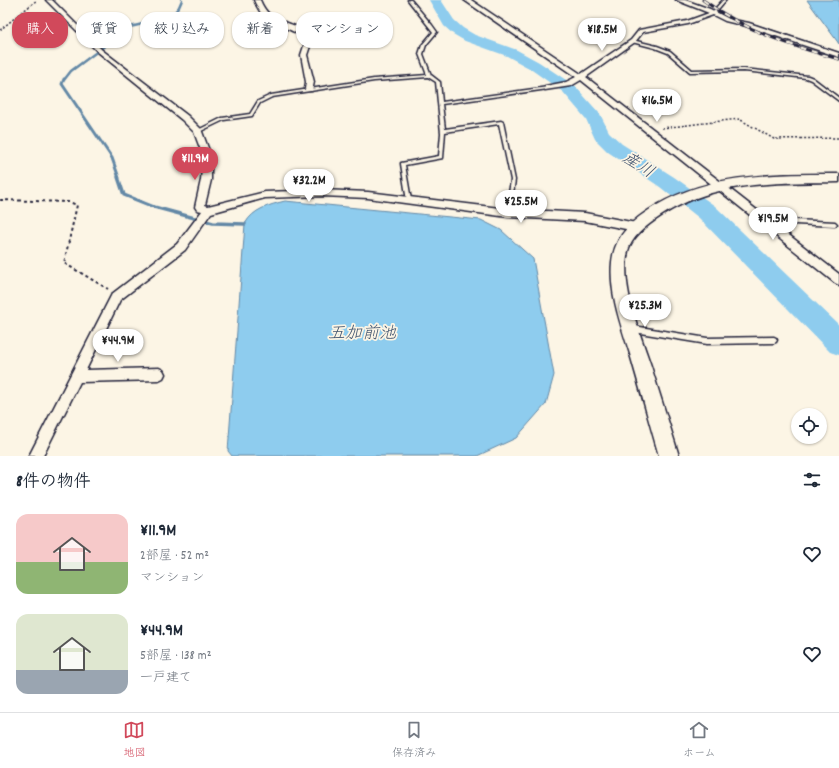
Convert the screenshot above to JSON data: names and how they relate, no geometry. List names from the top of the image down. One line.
{"water":["産川","五加前池"],"page":{"chip":["購入","賃貸","絞り込み","新着","マンション"],"price":["¥18.5M","¥16.5M","¥11.9M","¥32.2M","¥25.5M","¥19.5M","¥25.3M","¥44.9M"],"heading":"8件の物件","list":[{"name":"¥11.9M","note":"2部屋 · 52 m² · マンション"},{"name":"¥44.9M","note":"5部屋 · 138 m² · 一戸建て"}],"tabs":["地図","保存済み","ホーム"]}}
